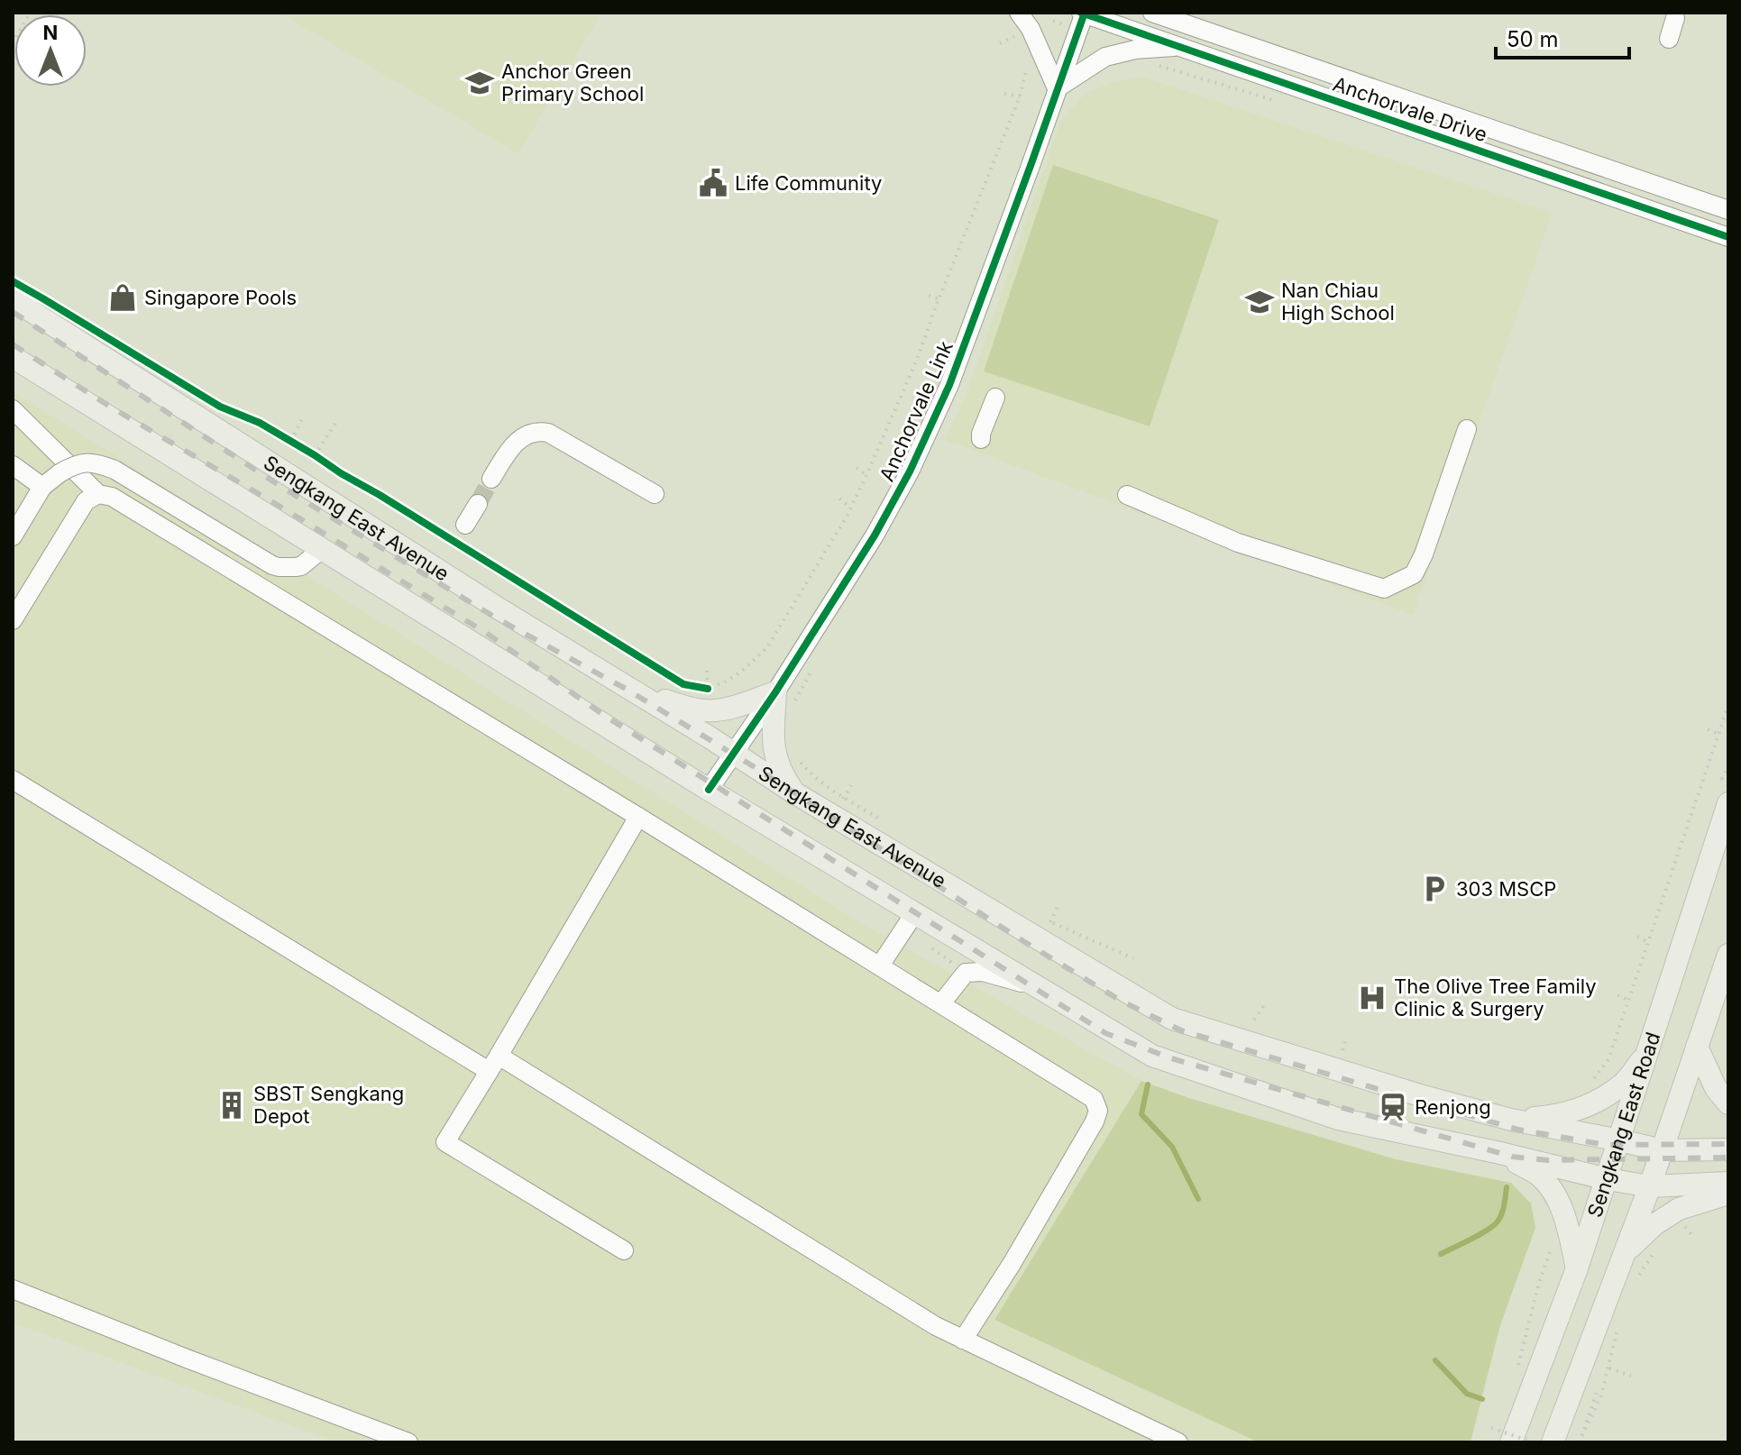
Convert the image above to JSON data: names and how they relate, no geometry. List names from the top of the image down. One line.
{"streets":{"main road":["Sengkang East Avenue","Sengkang East Road"],"street":["Anchorvale Drive","Anchorvale Link"]},"crossings":[["Anchorvale Drive","Anchorvale Link"],["Anchorvale Link","Sengkang East Avenue"],["Sengkang East Avenue","Sengkang East Road"]],"places":{"school or university":["Anchor Green Primary School","Nan Chiau High School"],"public building":["Life Community"],"shop":["Singapore Pools"],"parking":["303 MSCP"],"hospital":["The Olive Tree Family Clinic & Surgery"],"building":["SBST Sengkang Depot"],"station":["Renjong"]},"scale_bar":"50 m","north":"top"}
